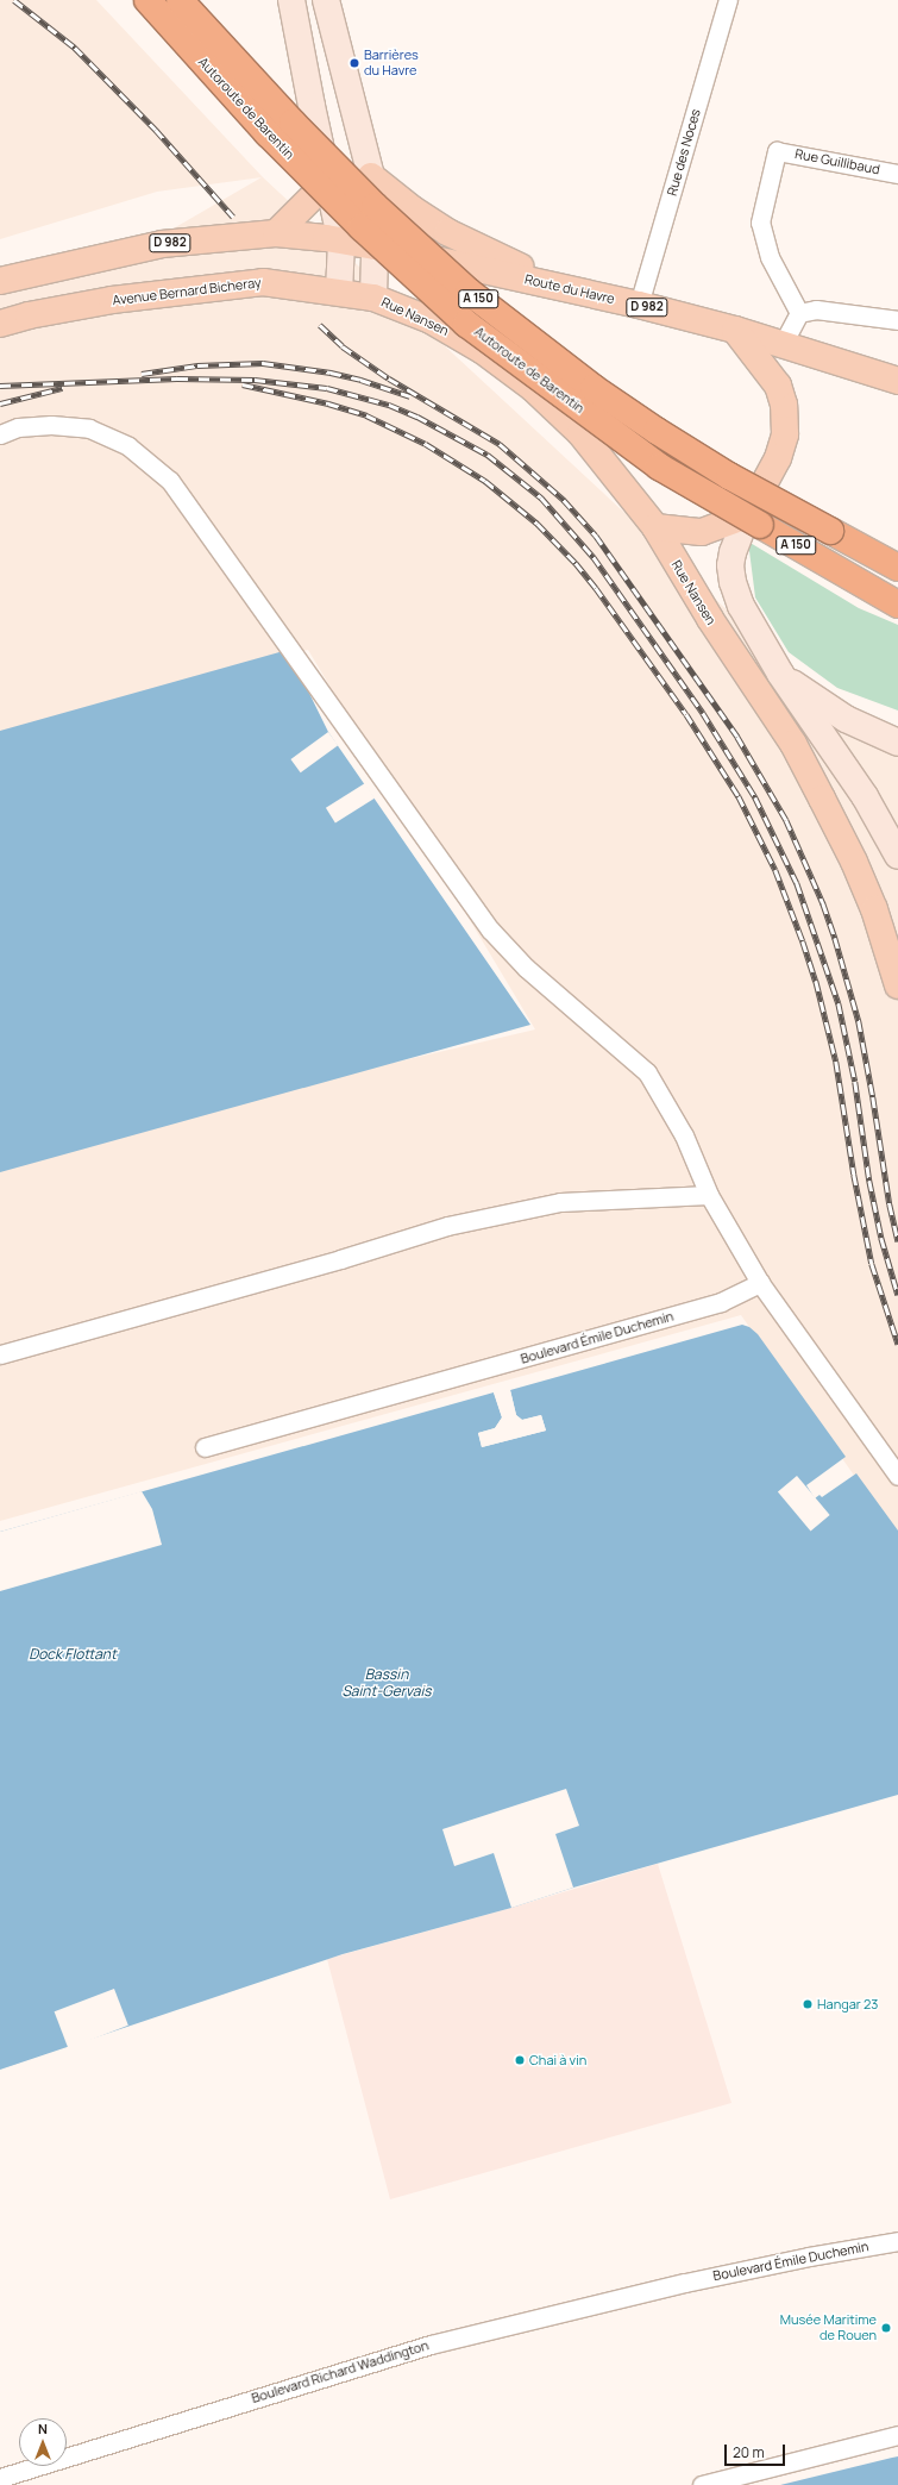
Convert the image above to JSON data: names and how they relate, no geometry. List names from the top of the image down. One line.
{"streets":{"highway":["Autoroute de Barentin","A 150"],"main road":["D 982","Route du Havre","Avenue Bernard Bicheray","Rue Nansen"],"street":["Rue des Noces","Rue Guillibaud","Boulevard Émile Duchemin","Boulevard Richard Waddington"]},"crossings":[["Autoroute de Barentin","A 150"],["Rue des Noces","Route du Havre"],["D 982","Route du Havre"],["Avenue Bernard Bicheray","Rue Nansen"],["Boulevard Émile Duchemin","Boulevard Richard Waddington"]],"water":["Dock Flottant","Bassin Saint-Gervais"],"places":["Barrières du Havre","Hangar 23","Chai à vin","Musée Maritime de Rouen"],"scale_bar":"20 m","north":"top"}
